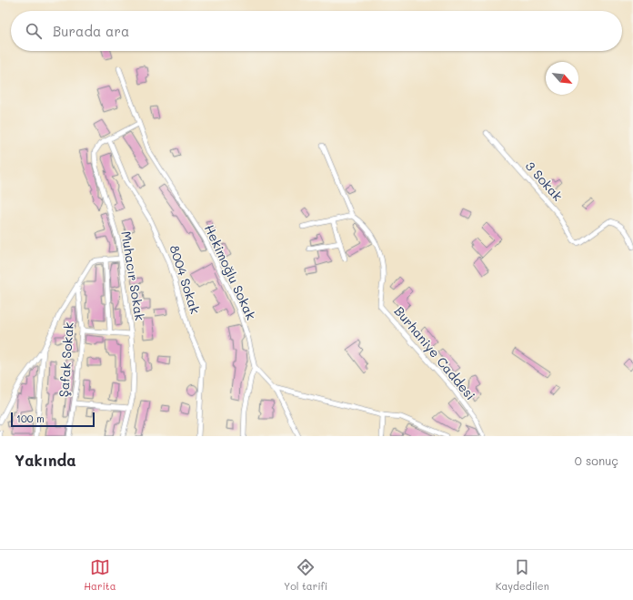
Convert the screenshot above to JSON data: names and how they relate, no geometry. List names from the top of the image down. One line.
{"streets":{"street":["3 Sokak","Hekimoğlu Sokak","Muhacır Sokak","8004 Sokak","Burhaniye Caddesi","Şafak Sokak"]},"crossings":[["Hekimoğlu Sokak","Muhacır Sokak"],["Muhacır Sokak","8004 Sokak"]],"scale_bar":"100 m","north":"bottom right","page":{"search":"Burada ara","scale":"100 m","heading":["Yakında","0 sonuç"],"nav":["Harita","Yol tarifi","Kaydedilen"]}}
